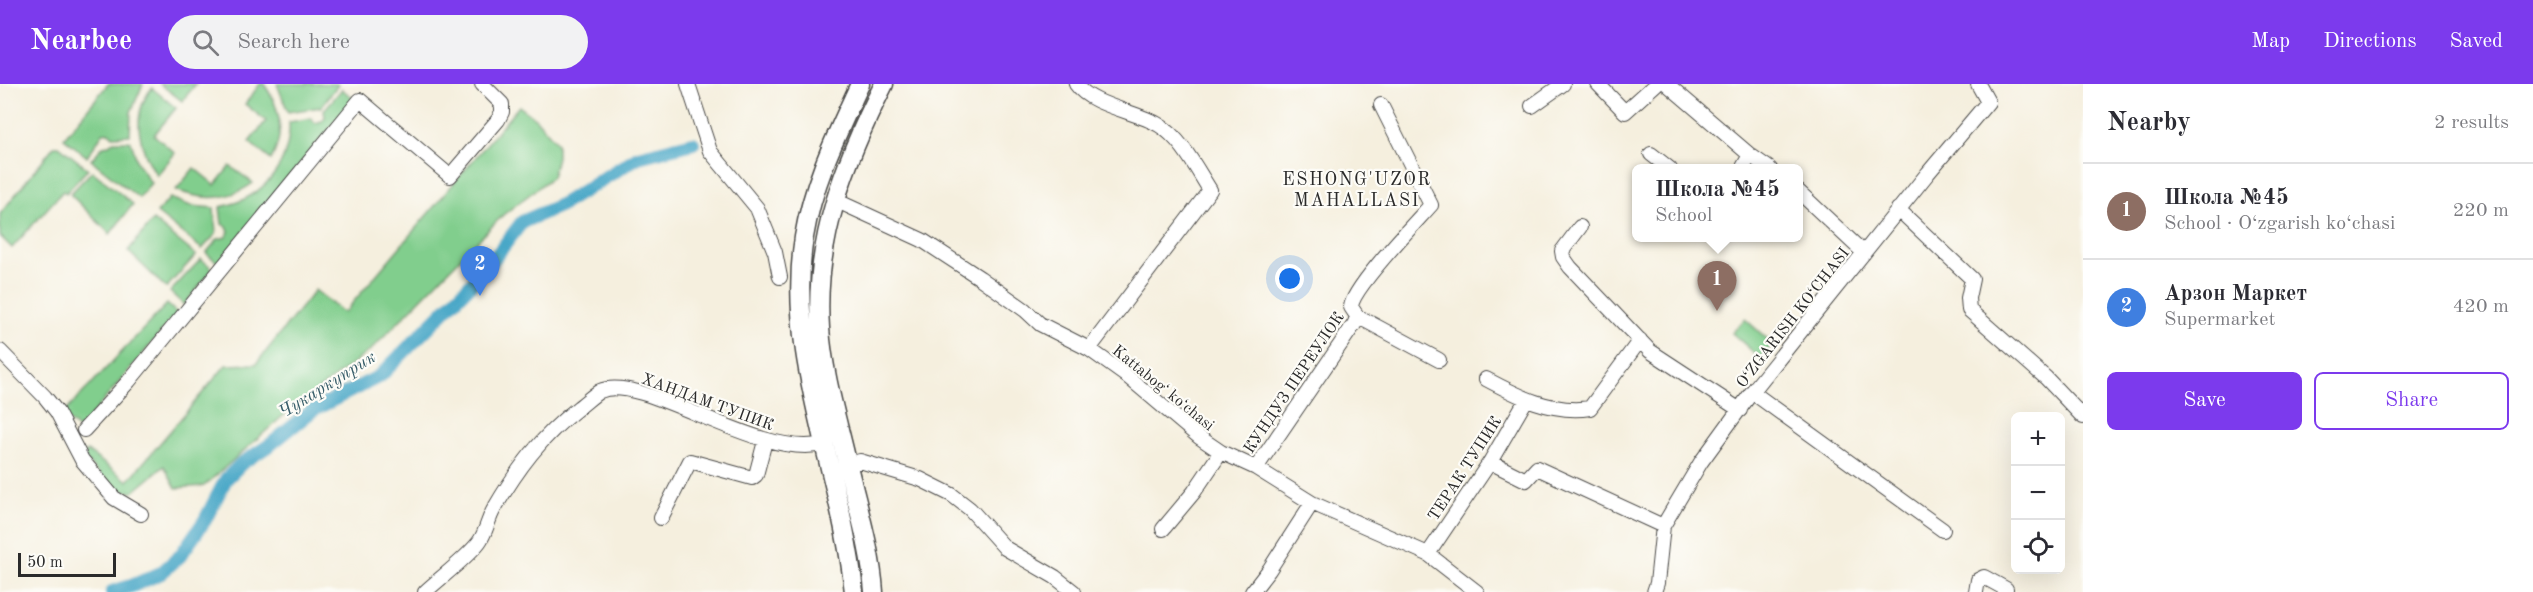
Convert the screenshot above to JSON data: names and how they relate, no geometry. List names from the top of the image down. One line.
{"streets":{"street":["O‘ZGARISH KO‘CHASI","КУНДУЗ ПЕРЕУЛОК","Kattabogʻ koʻchasi","ХАНДАМ ТУПИК","ТЕРАК ТУПИК"]},"crossings":[["КУНДУЗ ПЕРЕУЛОК","Kattabogʻ koʻchasi"],["Kattabogʻ koʻchasi","ТЕРАК ТУПИК"]],"districts":["ESHONG'UZOR MAHALLASI"],"water":["Чукаркуприк"],"scale_bar":"50 m","page":{"header":"Nearbee","search":"Search here","nav":["Map","Directions","Saved"],"heading":["Nearby","2 results"],"list":[{"mark":"1","name":"Школа №45","note":"School · O‘zgarish ko‘chasi","value":"220 m"},{"mark":"2","name":"Арзон Маркет","note":"Supermarket","value":"420 m"}],"popup":["Школа №45","School"],"pins":["2","1"],"buttons":["Save","Share"],"map_buttons":["+","−"],"scale":"50 m"}}
